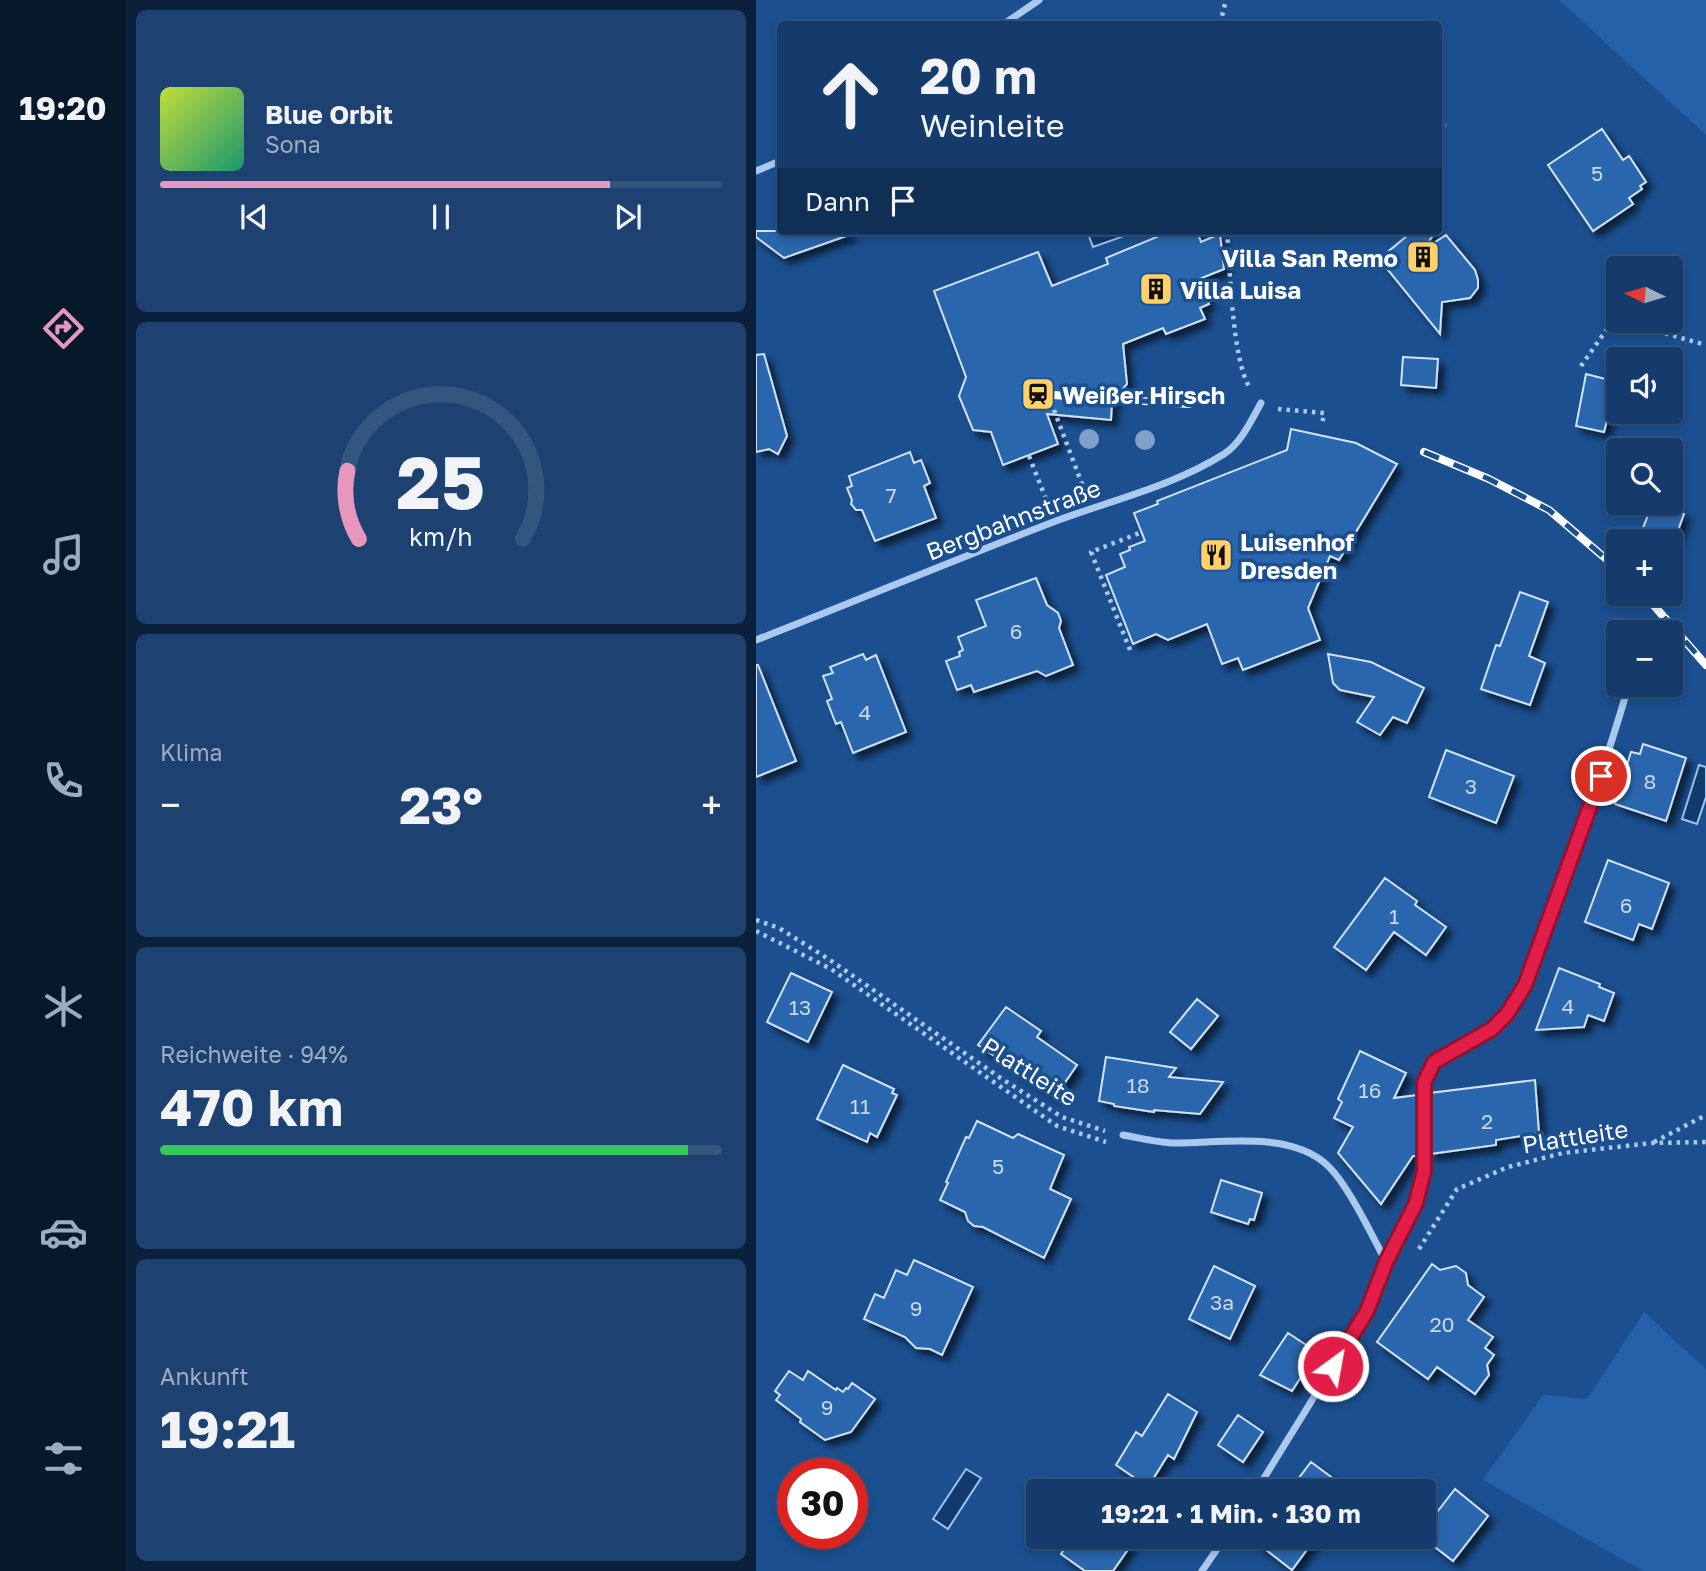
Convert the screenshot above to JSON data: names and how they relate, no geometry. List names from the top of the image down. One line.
{"streets":{"street":["Bergbahnstraße"],"path":["Plattleite"]},"places":{"building":["Villa San Remo","Villa Luisa"],"station":["Weißer Hirsch"],"restaurant":["Luisenhof Dresden"]},"house_numbers":["5","7","6","4","8","3","6","1","4","13","18","16","11","2","5","3a","9","20","9"],"north":"left","page":{"tabs":"19:20","turn":["20 m","Weinleite"],"song":["Blue Orbit","Sona"],"then":"Dann","map_buttons":["+","−"],"tile":["Klima",["Reichweite · 94%","470 km"],["Ankunft","19:21"]],"heat":["−","23°","+"],"limit":"30","trip":"19:21 · 1 Min. · 130 m","gauge":["25","km/h"]}}
